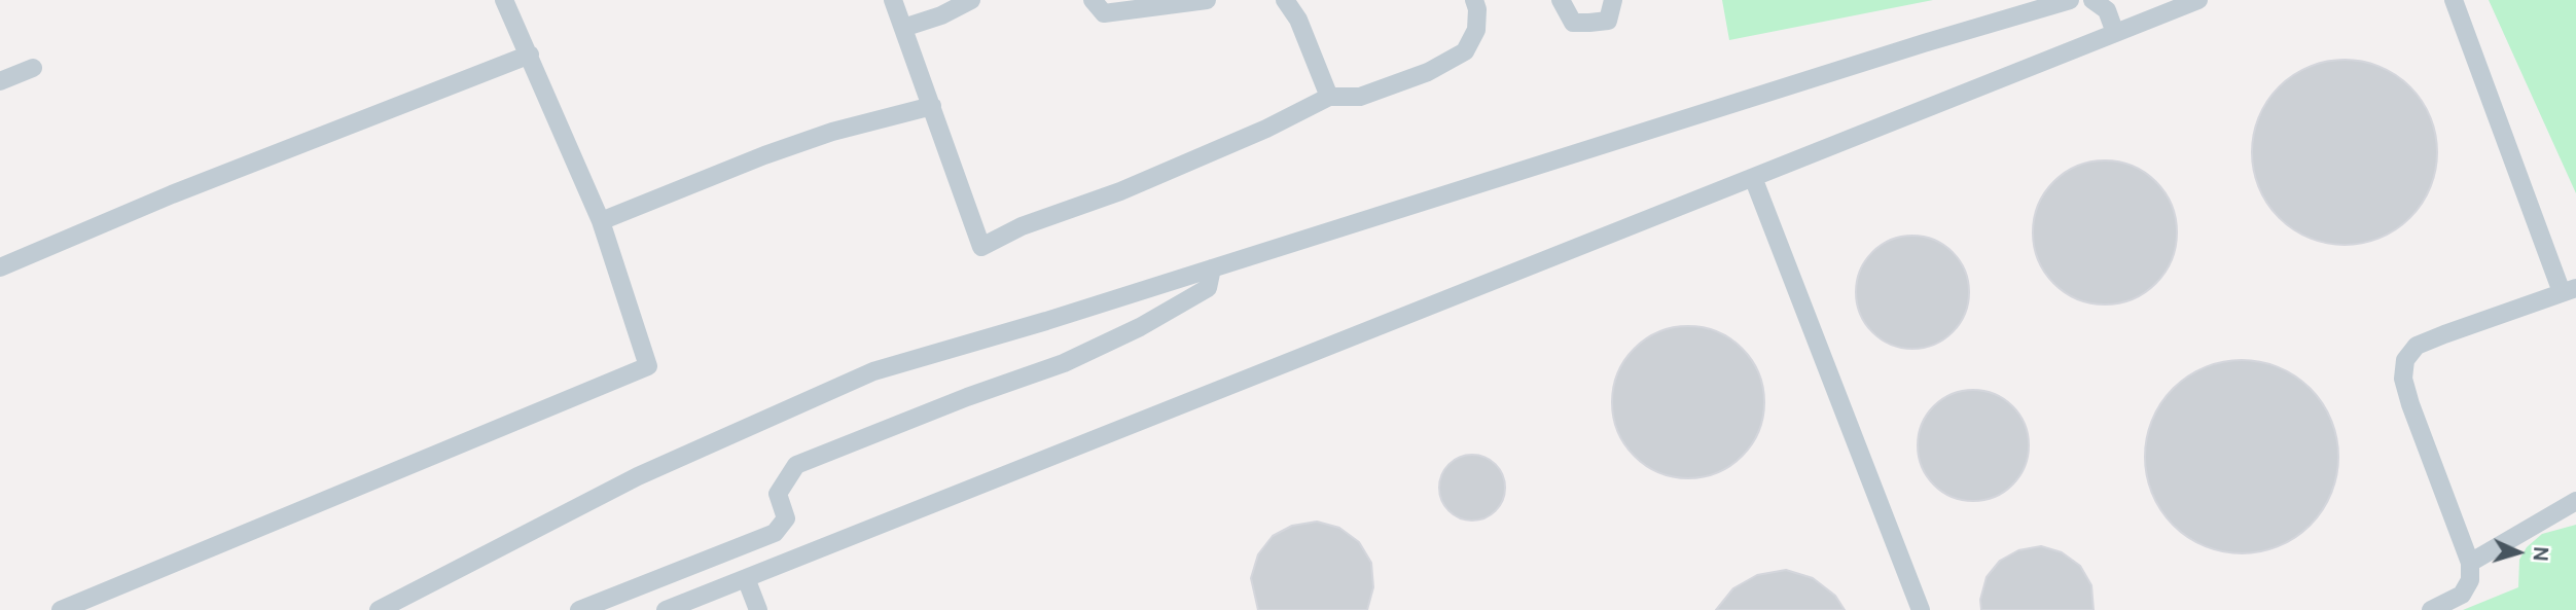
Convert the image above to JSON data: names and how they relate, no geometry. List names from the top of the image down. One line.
{"north":"right"}
